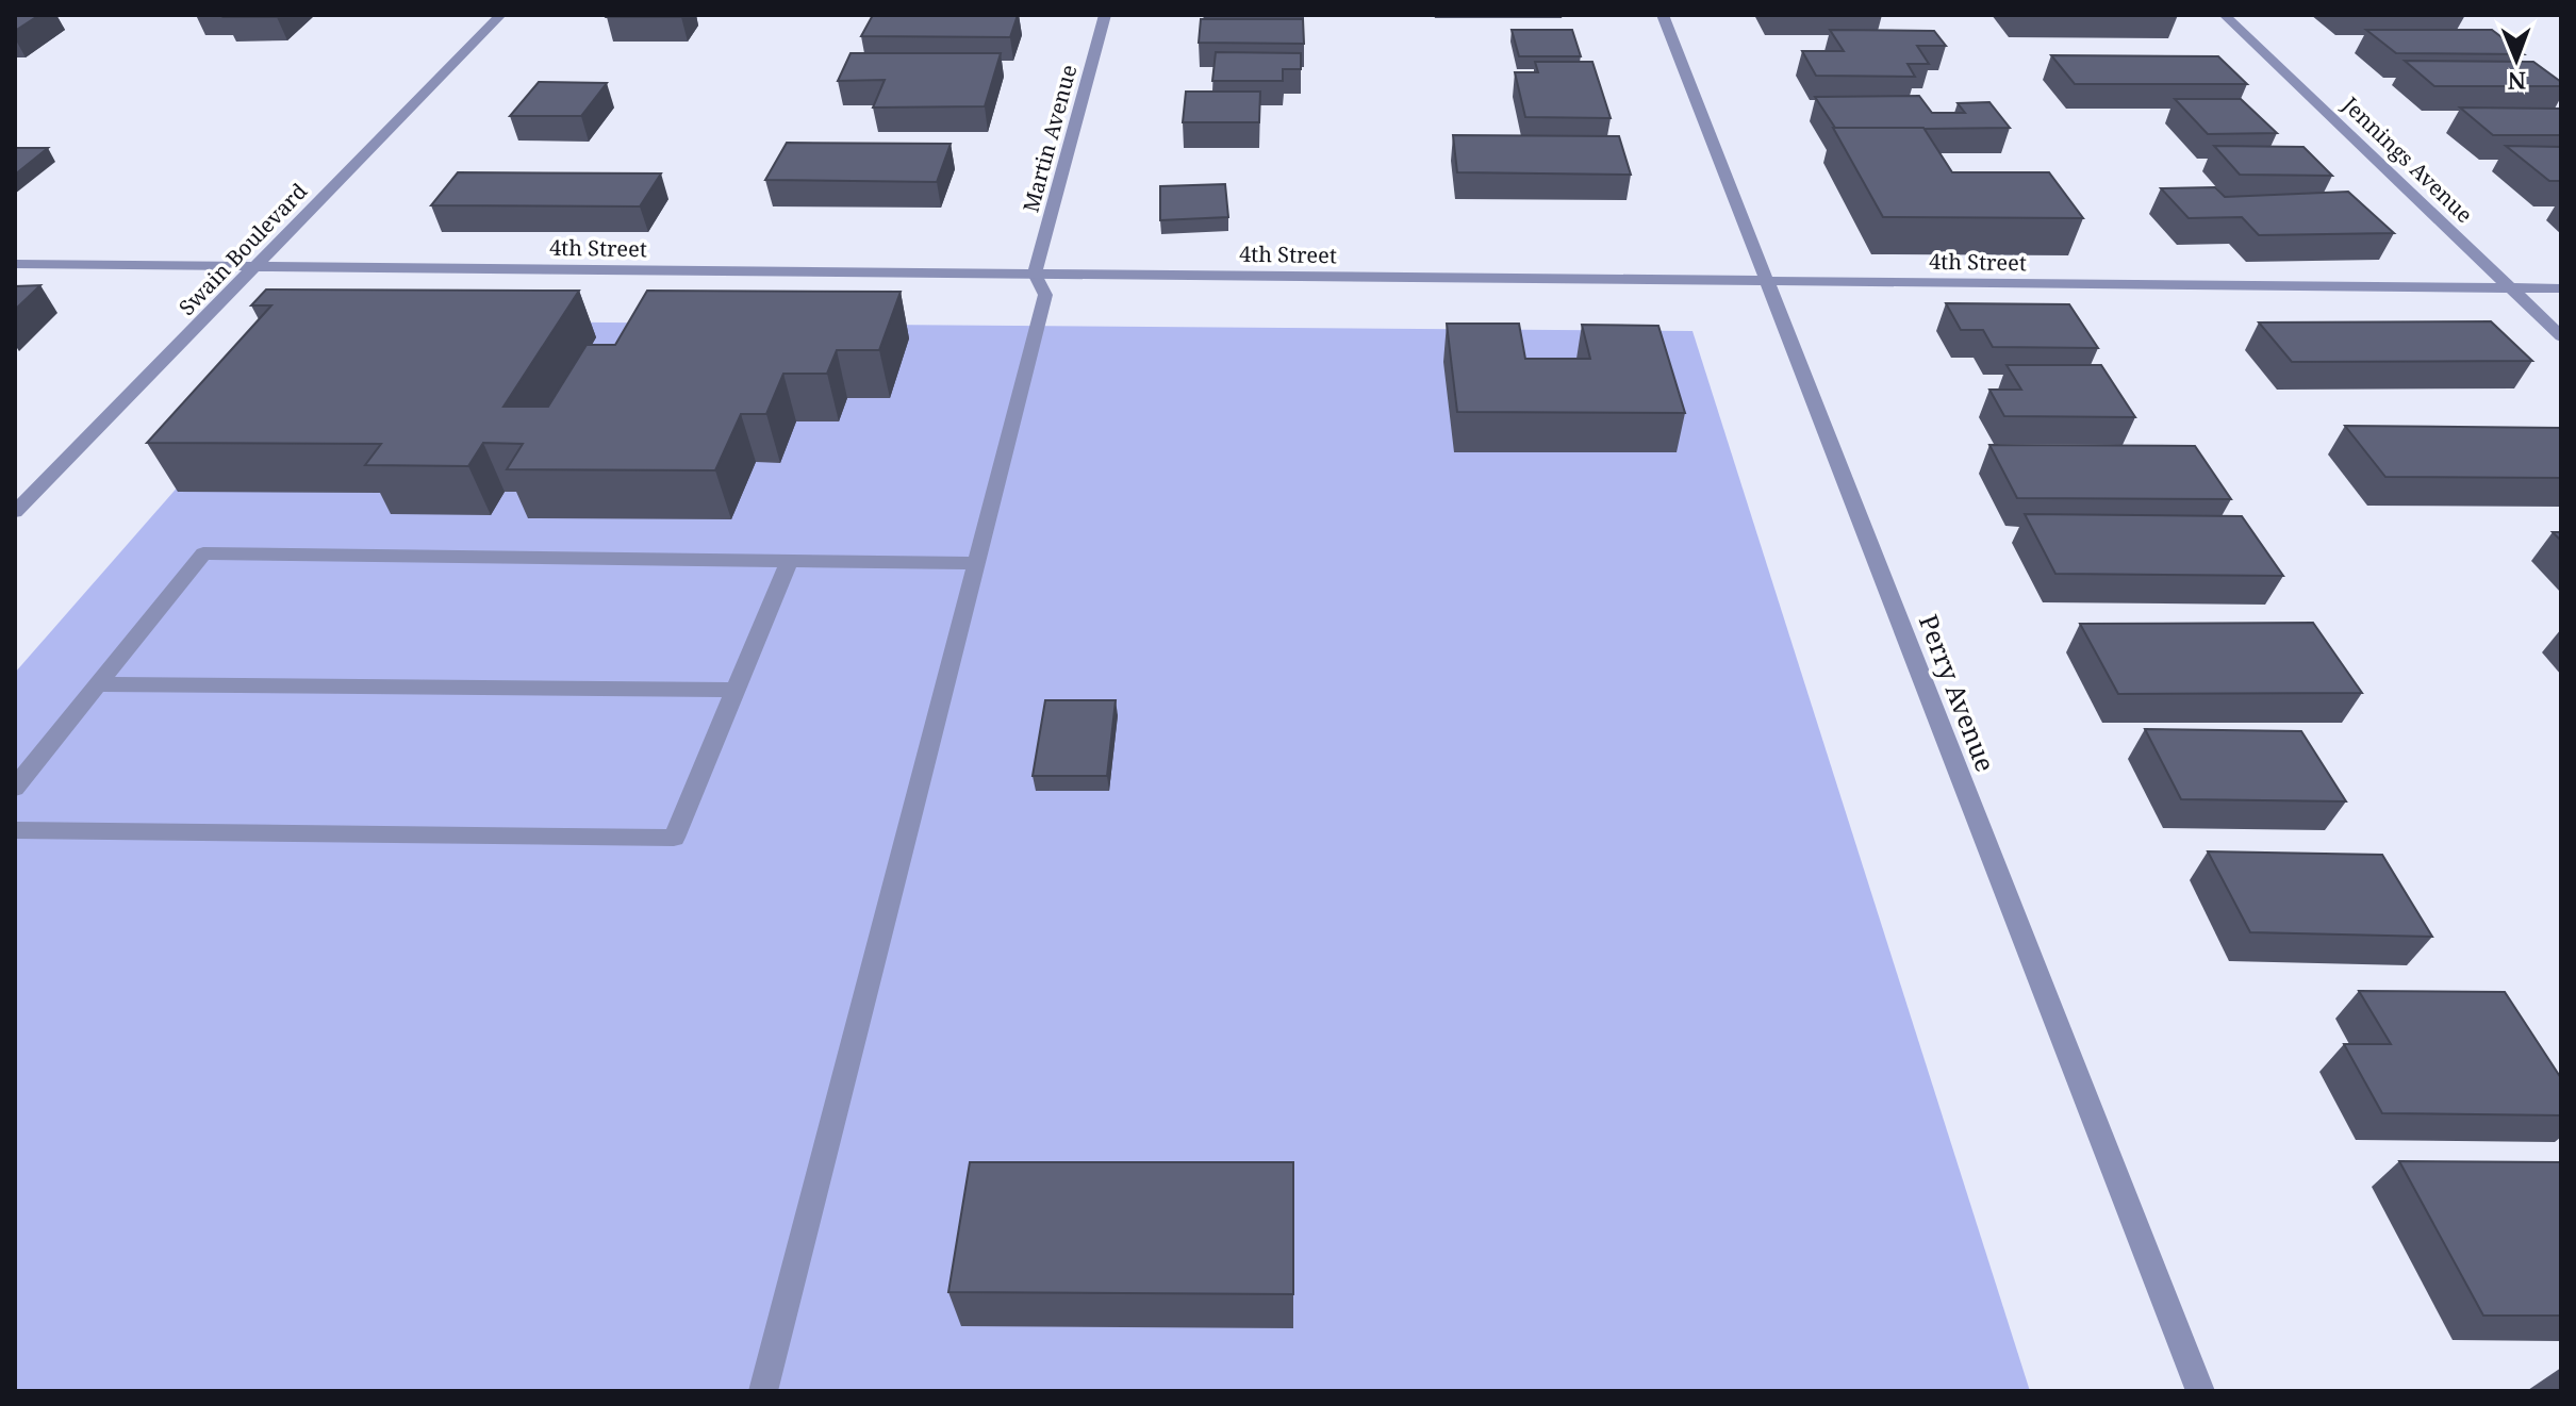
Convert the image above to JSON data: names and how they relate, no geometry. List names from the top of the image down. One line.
{"streets":{"street":["Martin Avenue","Jennings Avenue","4th Street","Swain Boulevard","Perry Avenue"]},"crossings":[["Martin Avenue","4th Street"],["Jennings Avenue","4th Street"],["4th Street","Swain Boulevard"],["4th Street","Perry Avenue"]],"north":"bottom"}
